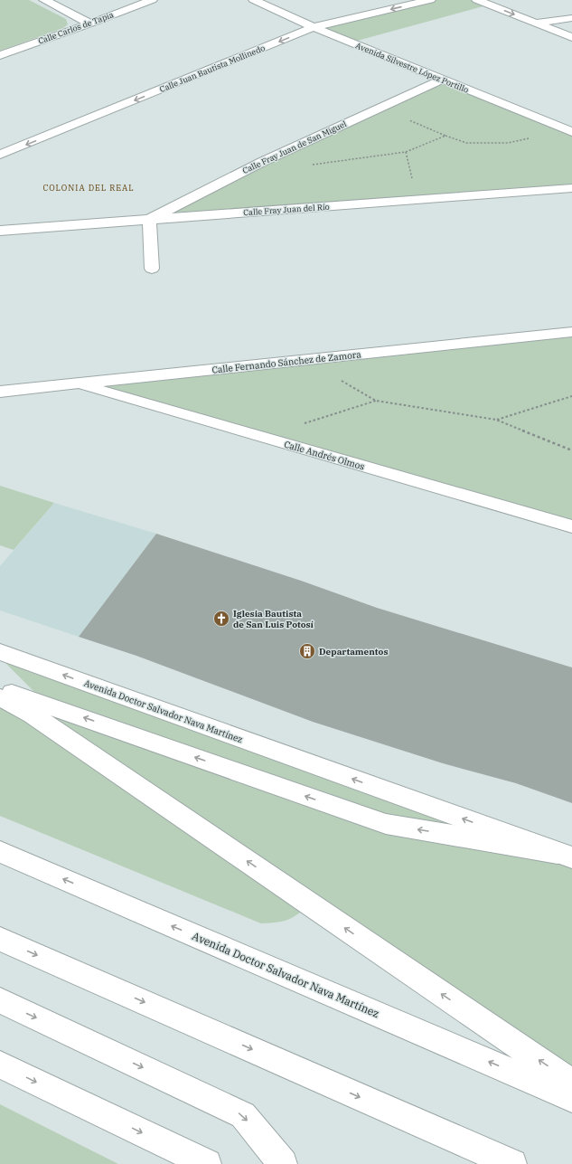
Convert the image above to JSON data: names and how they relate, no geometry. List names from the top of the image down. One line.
{"streets":{"main road":["Calle Carlos de Tapia","Avenida Silvestre López Portillo","Calle Juan Bautista Mollinedo","Calle Fray Juan de San Miguel","Calle Fray Juan del Río","Calle Fernando Sánchez de Zamora","Calle Andrés Olmos","Avenida Doctor Salvador Nava Martínez"]},"crossings":[["Avenida Silvestre López Portillo","Calle Juan Bautista Mollinedo"],["Avenida Silvestre López Portillo","Calle Fray Juan de San Miguel"],["Calle Fray Juan de San Miguel","Calle Fray Juan del Río"],["Calle Fernando Sánchez de Zamora","Calle Andrés Olmos"]],"one_way":["Calle Juan Bautista Mollinedo"],"districts":["COLONIA DEL REAL"],"places":{"church":["Iglesia Bautista de San Luis Potosí"],"building":["Departamentos"]}}
